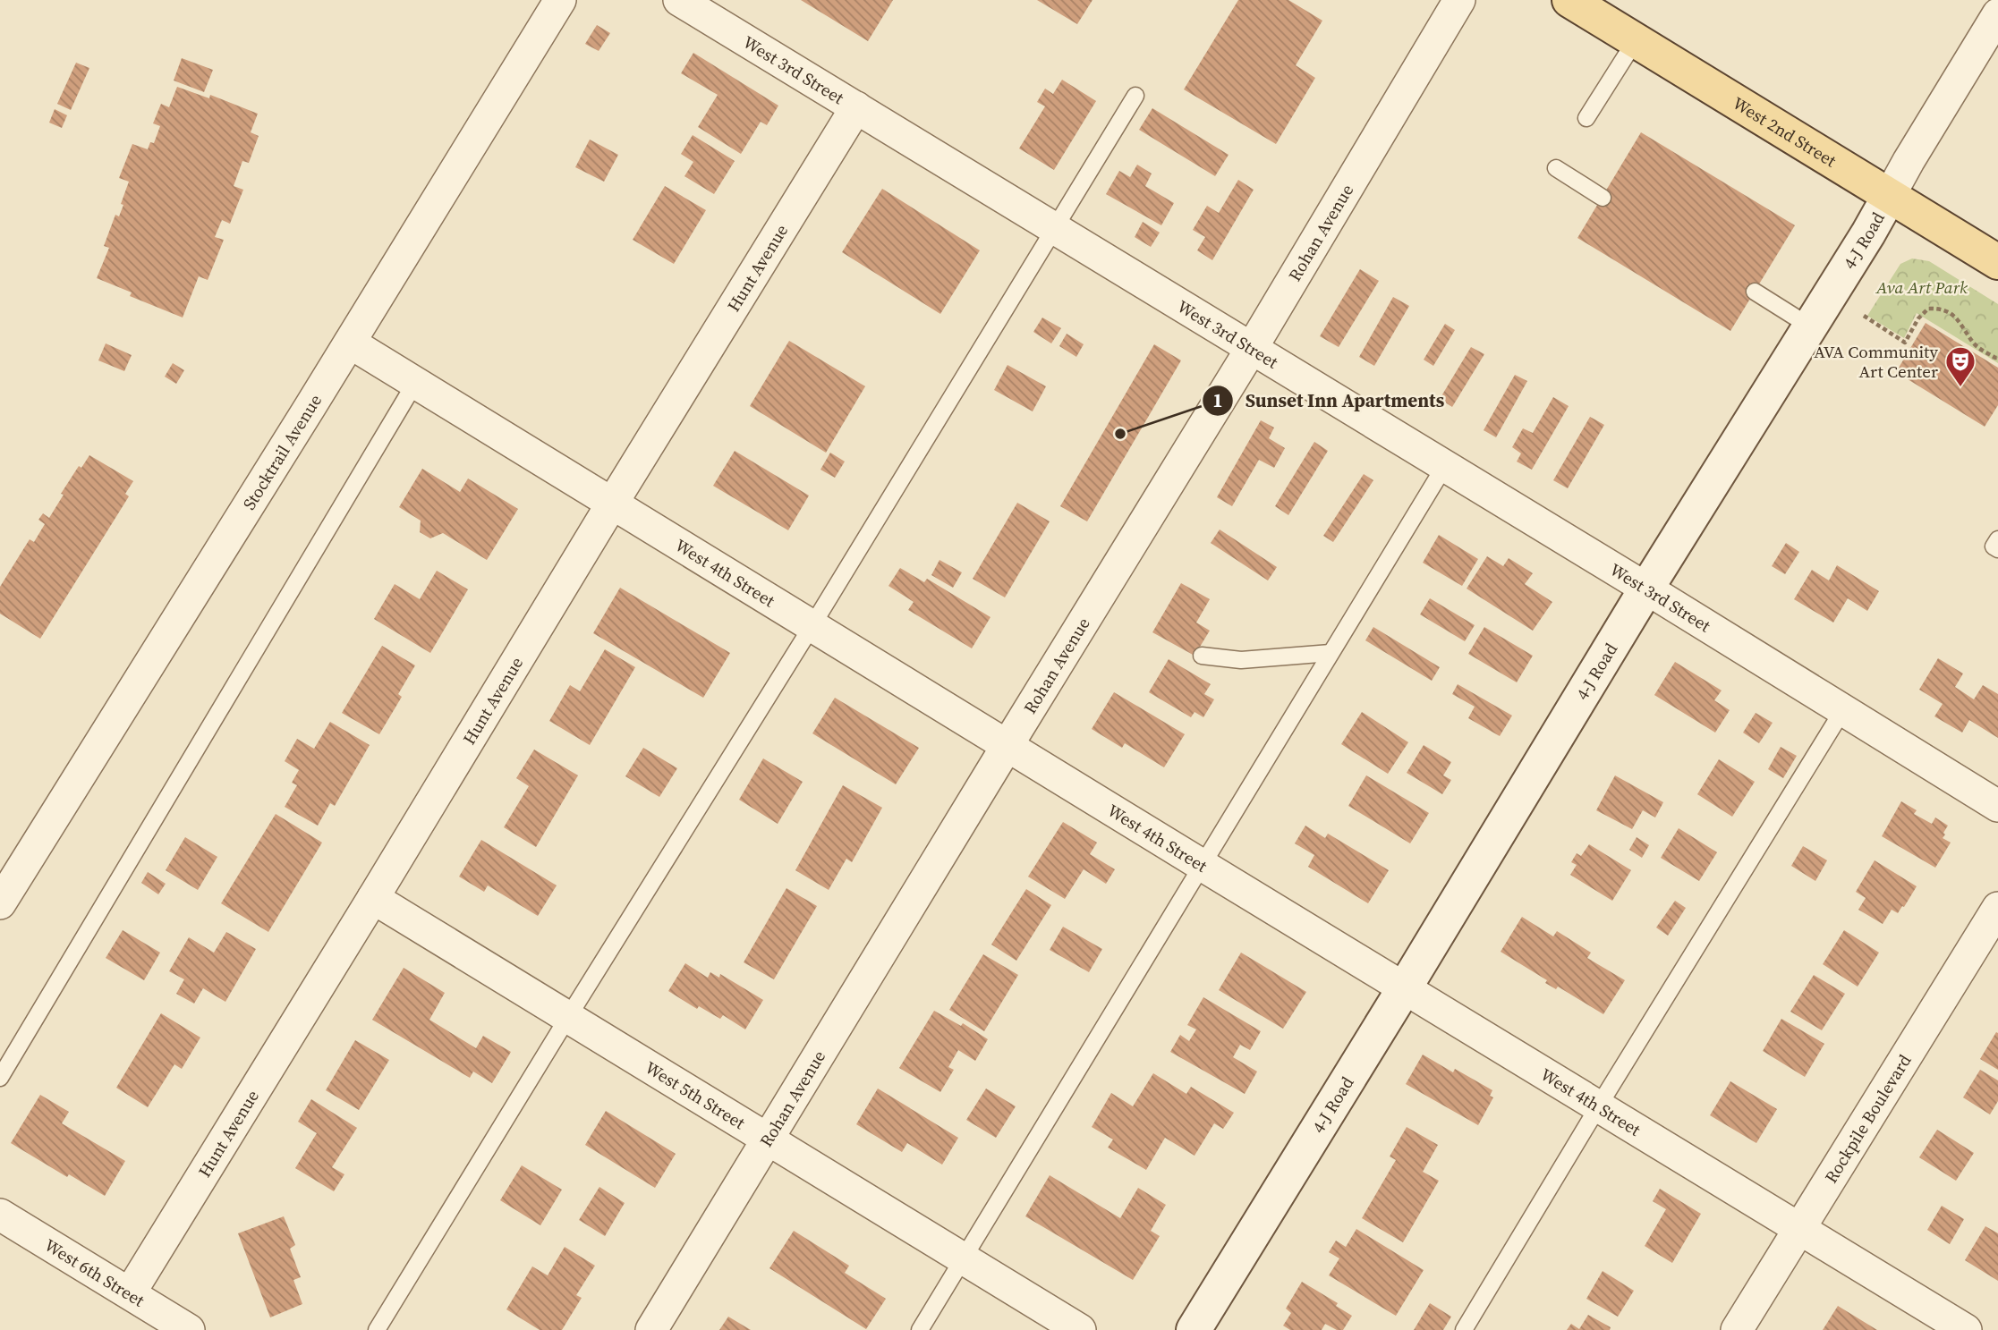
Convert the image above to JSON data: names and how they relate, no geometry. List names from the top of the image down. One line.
{"streets":{"main road":["West 2nd Street","4-J Road"],"street":["West 3rd Street","Rohan Avenue","Hunt Avenue","Stocktrail Avenue","West 4th Street","West 5th Street","Rockpile Boulevard","West 6th Street"]},"crossings":[["West 3rd Street","Rohan Avenue"],["West 3rd Street","4-J Road"],["West 3rd Street","Hunt Avenue"],["West 2nd Street","4-J Road"],["Rohan Avenue","West 4th Street"],["Rohan Avenue","West 5th Street"],["4-J Road","West 4th Street"],["Hunt Avenue","West 4th Street"],["Hunt Avenue","West 5th Street"],["Hunt Avenue","West 6th Street"],["Stocktrail Avenue","West 4th Street"],["West 4th Street","Rockpile Boulevard"]],"parks":["Ava Art Park"],"places":{"theatre":["AVA Community Art Center"],"other":["Sunset Inn Apartments"]}}
